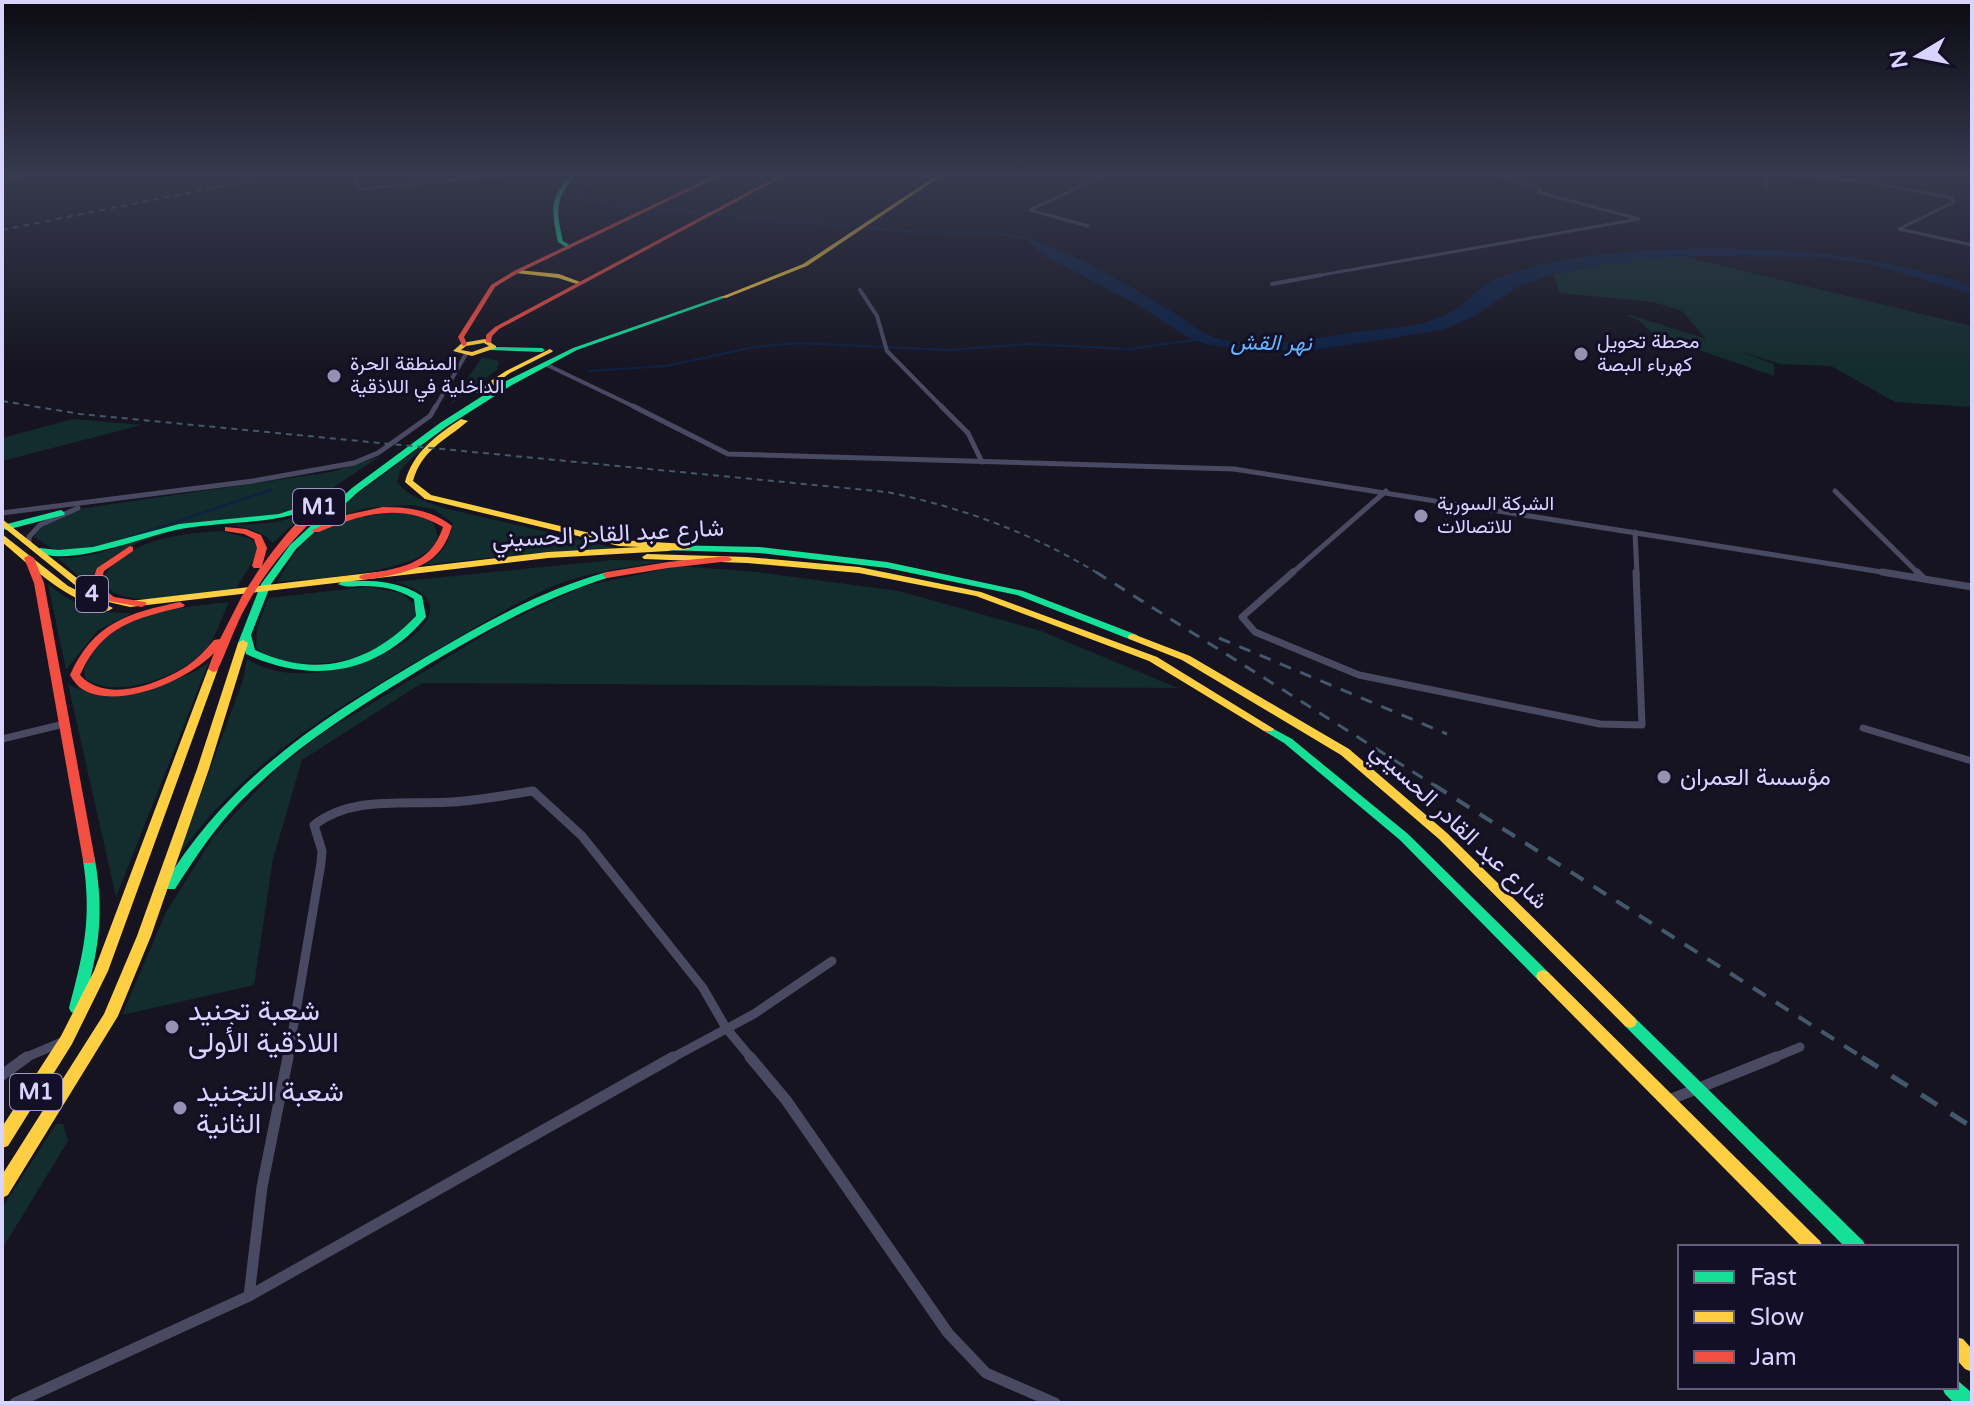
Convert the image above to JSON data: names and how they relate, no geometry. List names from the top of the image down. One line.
{"streets":{"main road":["M1","شارع عبد القادر الحسيني","4"]},"crossings":[["شارع عبد القادر الحسيني","4"]],"water":["نهر القش"],"places":["محطة تحويل كهرباء البصة","المنطقة الحرة الداخلية في اللاذقية","الشركة السورية للاتصالات","مؤسسة العمران","شعبة تجنيد اللاذقية الأولى","شعبة التجنيد الثانية"],"legend":["Fast","Slow","Jam"],"north":"left"}
